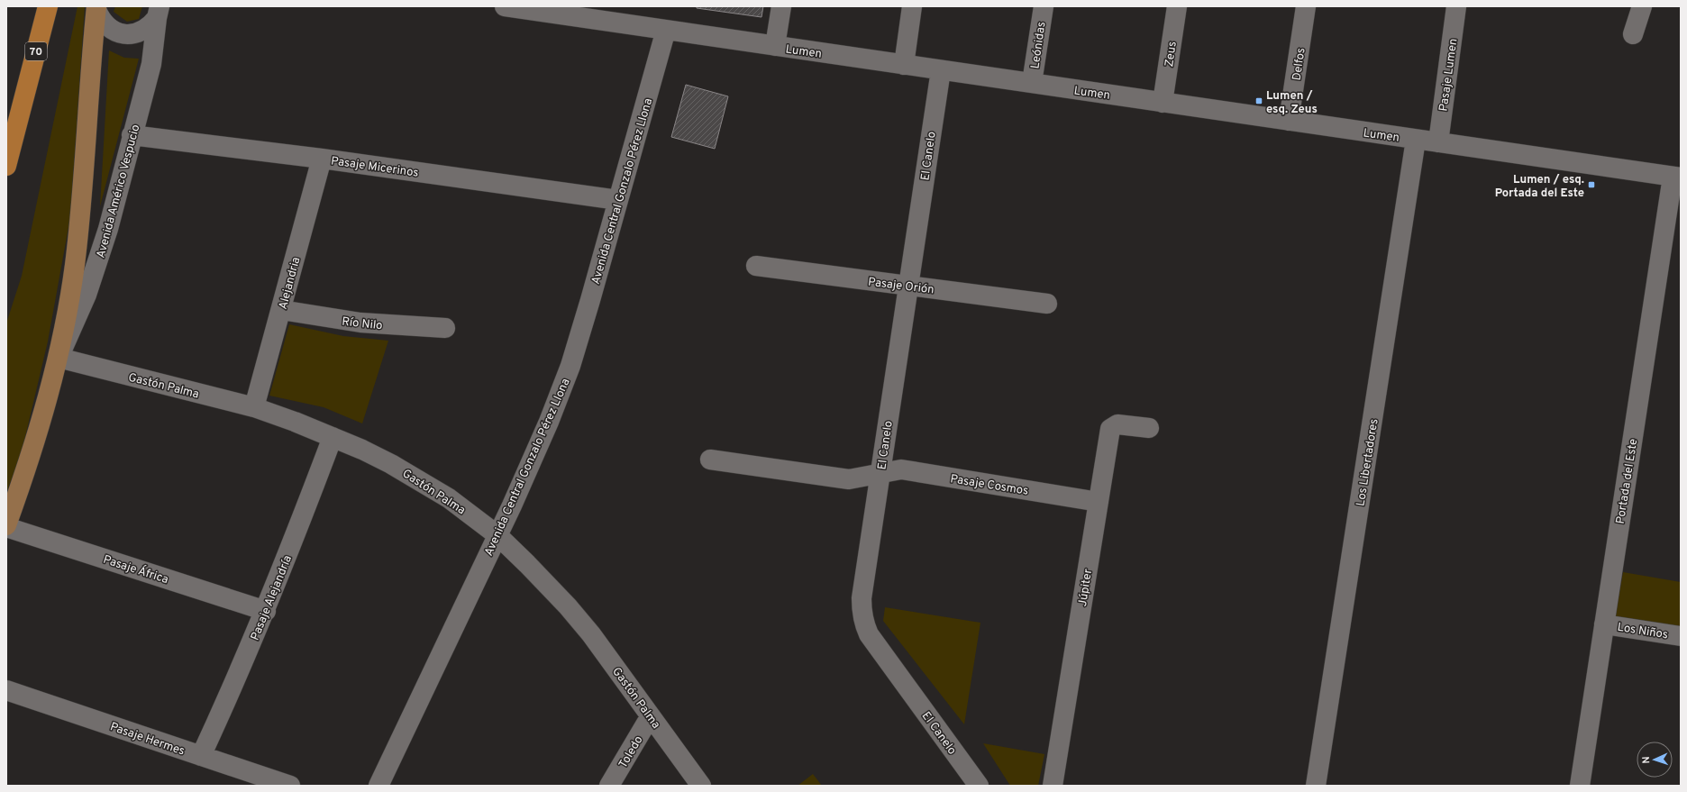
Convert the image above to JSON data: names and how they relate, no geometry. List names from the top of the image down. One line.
{"streets":{"highway":["70"],"main road":["Avenida Américo Vespucio"],"street":["Leónidas","Lumen","Zeus","Delfos","Pasaje Lumen","El Canelo","Pasaje Micerinos","Avenida Central Gonzalo Pérez Llona","Alejandria","Pasaje Orión","Río Nilo","Gastón Palma","Los Libertadores","Portada del Este","Pasaje Cosmos","Pasaje África","Júpiter","Pasaje Alejandría","Los Niños","Pasaje Hermes","Toledo"]},"crossings":[["Leónidas","Lumen"],["Lumen","Zeus"],["Lumen","Delfos"],["Lumen","Pasaje Lumen"],["Lumen","El Canelo"],["Lumen","Avenida Central Gonzalo Pérez Llona"],["Lumen","Los Libertadores"],["Lumen","Portada del Este"],["El Canelo","Pasaje Orión"],["El Canelo","Pasaje Cosmos"],["Pasaje Micerinos","Avenida Américo Vespucio"],["Pasaje Micerinos","Avenida Central Gonzalo Pérez Llona"],["Pasaje Micerinos","Alejandria"],["Avenida Américo Vespucio","Gastón Palma"],["Avenida Américo Vespucio","Pasaje África"],["Avenida Central Gonzalo Pérez Llona","Gastón Palma"],["Alejandria","Río Nilo"],["Alejandria","Gastón Palma"],["Gastón Palma","Pasaje Alejandría"],["Gastón Palma","Toledo"],["Portada del Este","Los Niños"],["Pasaje Cosmos","Júpiter"],["Pasaje África","Pasaje Alejandría"],["Pasaje Alejandría","Pasaje Hermes"]],"places":{"transit":["Lumen / esq. Zeus","Lumen / esq. Portada del Este"]},"north":"left"}
